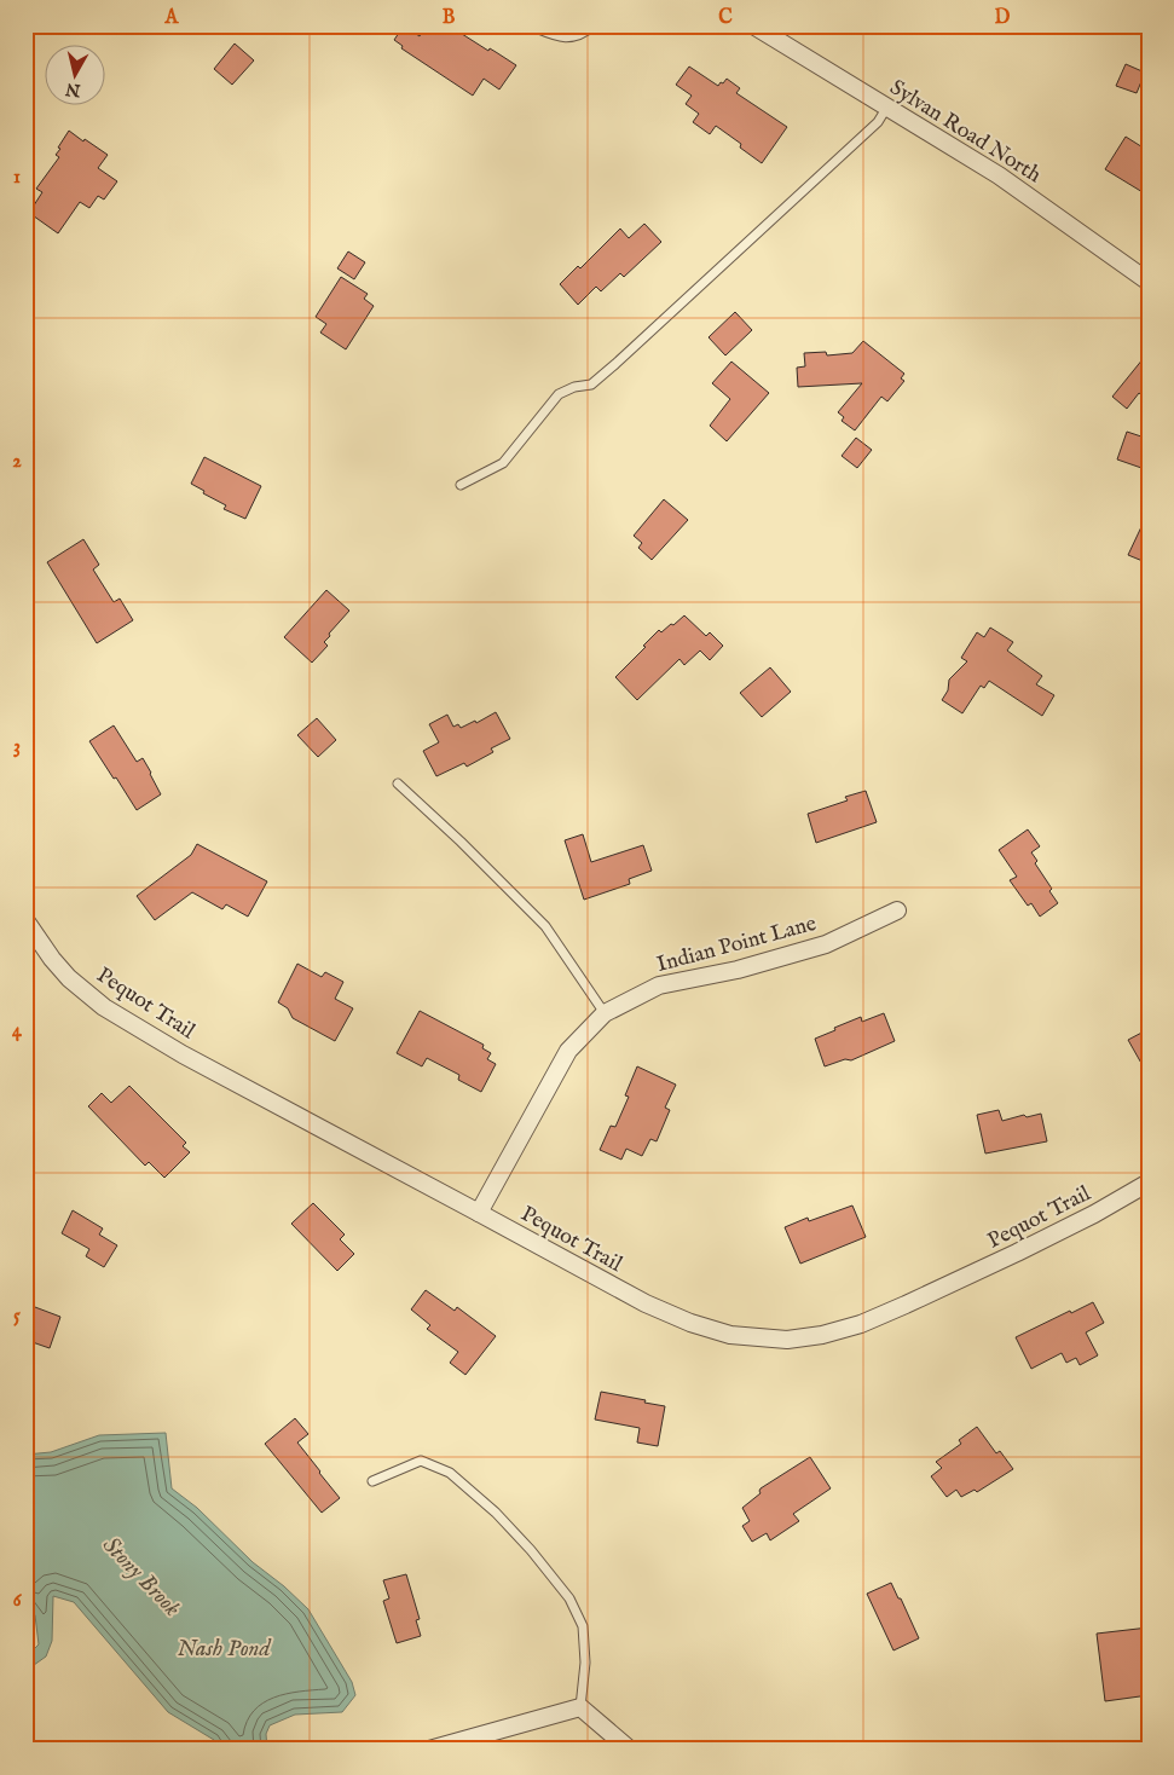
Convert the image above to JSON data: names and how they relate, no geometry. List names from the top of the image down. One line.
{"streets":{"street":["Sylvan Road North","Indian Point Lane","Pequot Trail"]},"crossings":[["Indian Point Lane","Pequot Trail"]],"water":["Stony Brook","Nash Pond"],"north":"bottom","grid":{"columns":["A","B","C","D"],"rows":["1","2","3","4","5","6"]}}
